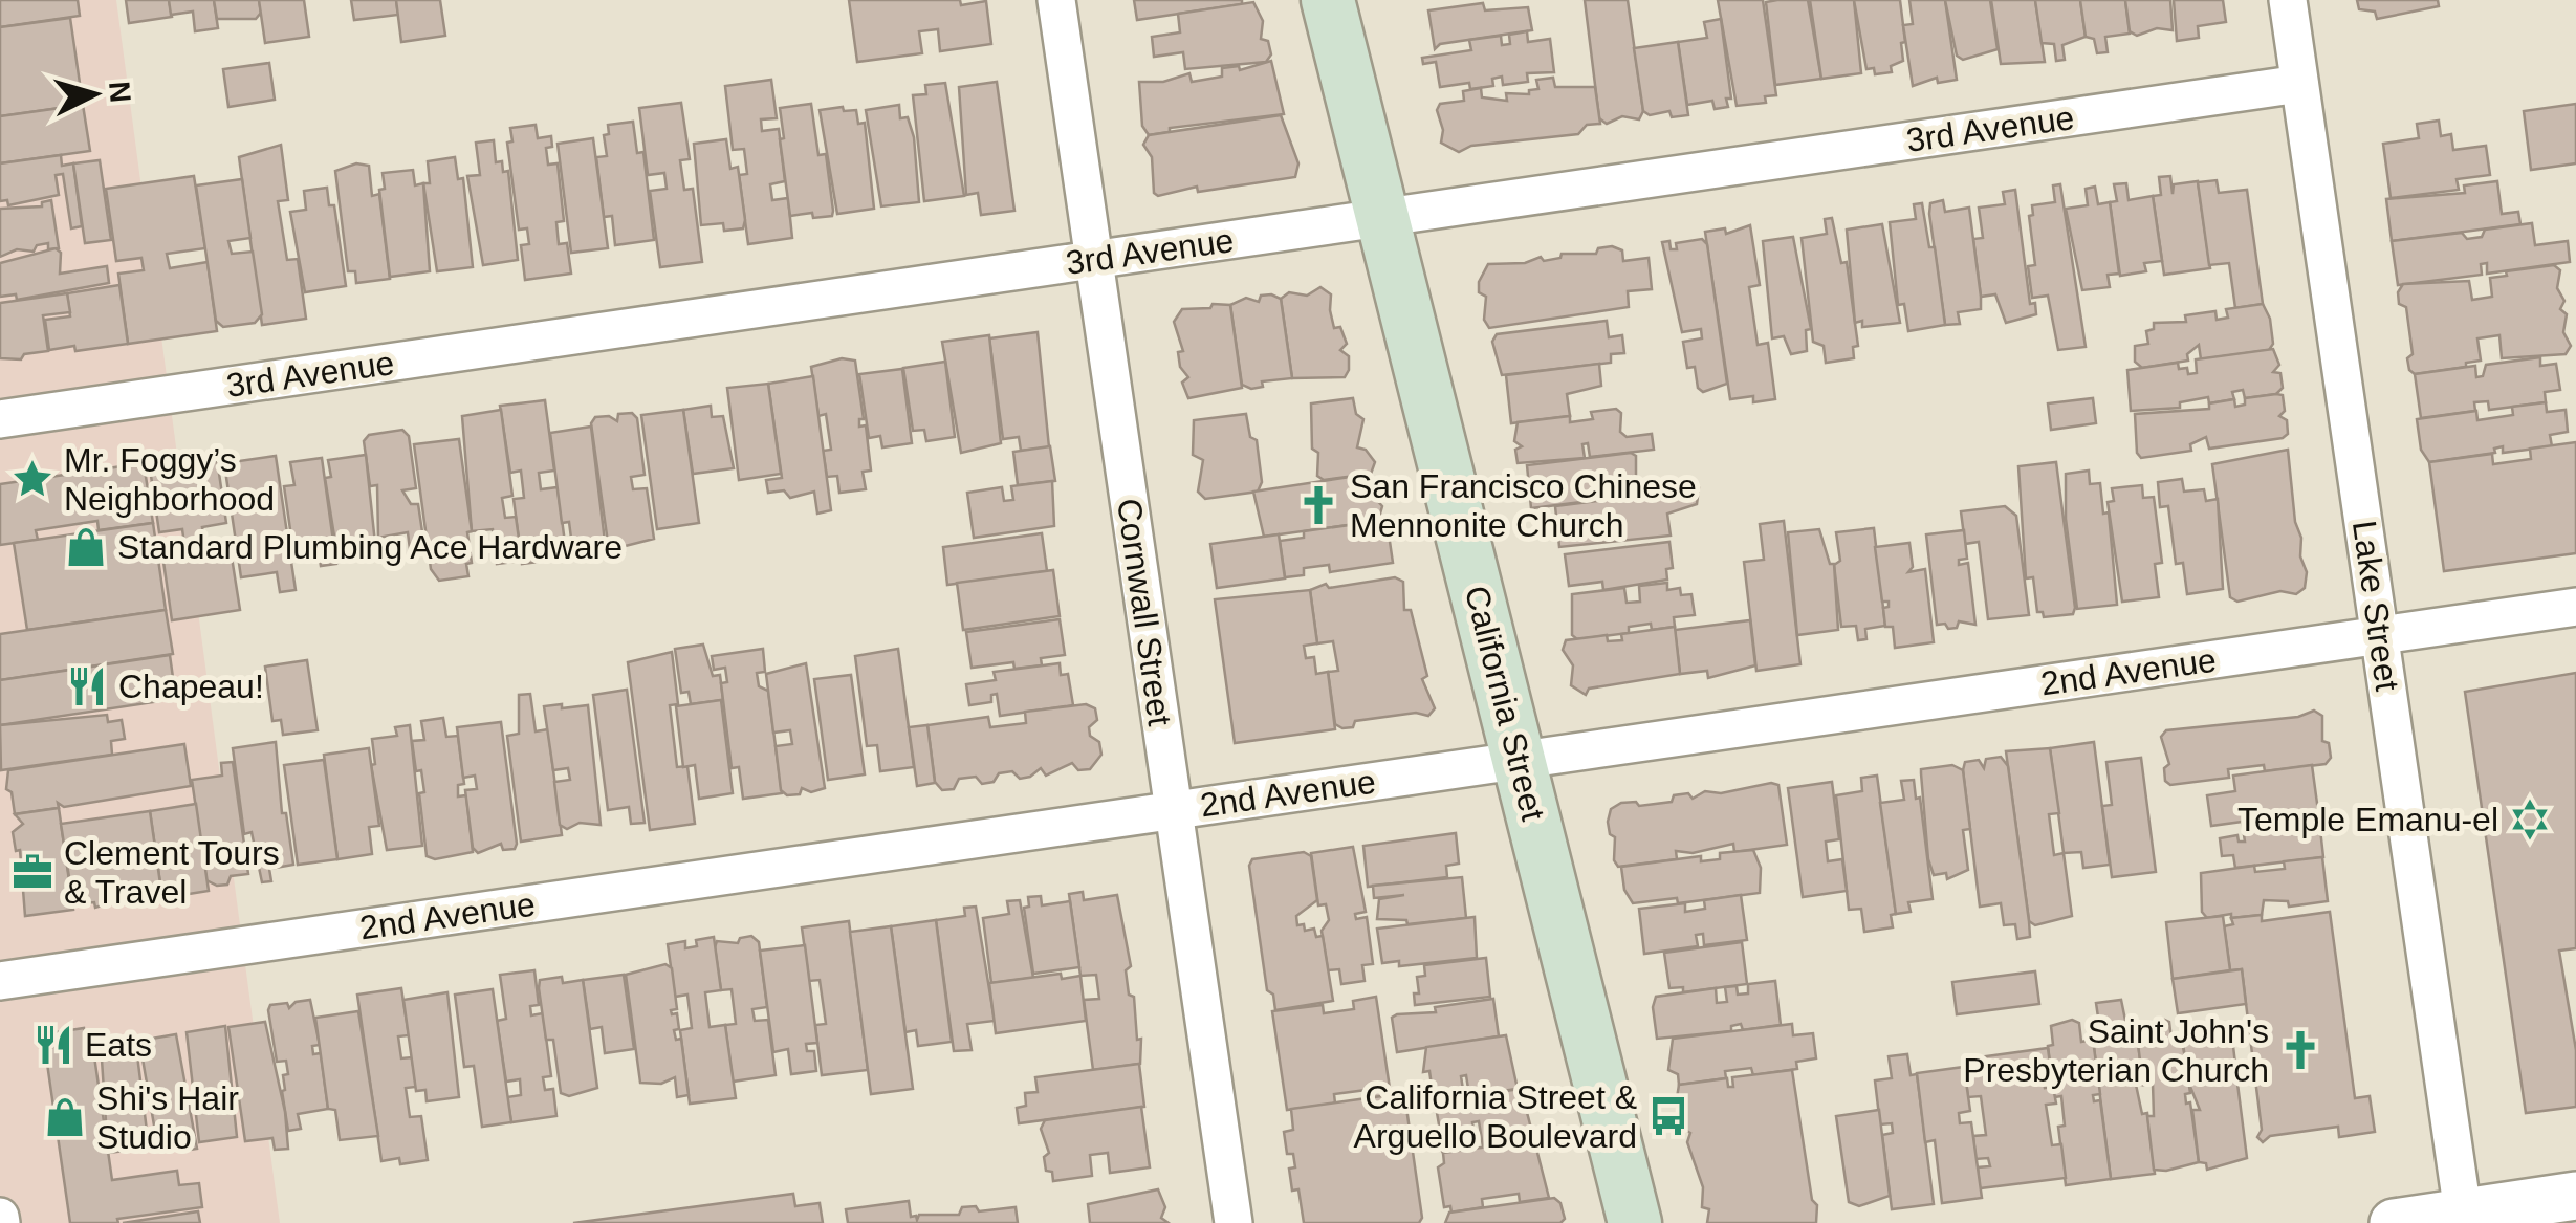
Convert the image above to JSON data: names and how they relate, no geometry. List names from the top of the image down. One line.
{"streets":{"main road":["California Street"],"street":["3rd Avenue","Lake Street","Cornwall Street","2nd Avenue"]},"crossings":[["3rd Avenue","Lake Street"],["3rd Avenue","Cornwall Street"],["3rd Avenue","California Street"],["Lake Street","2nd Avenue"],["Cornwall Street","2nd Avenue"],["2nd Avenue","California Street"]],"places":{"place":["Mr. Foggy’s Neighborhood"],"church":["San Francisco Chinese Mennonite Church","Saint John's Presbyterian Church"],"shop":["Standard Plumbing Ace Hardware","Shi's Hair Studio"],"restaurant":["Chapeau!","Eats"],"synagogue":["Temple Emanu-el"],"office":["Clement Tours & Travel"],"bus stop":["California Street & Arguello Boulevard"]},"north":"right"}
